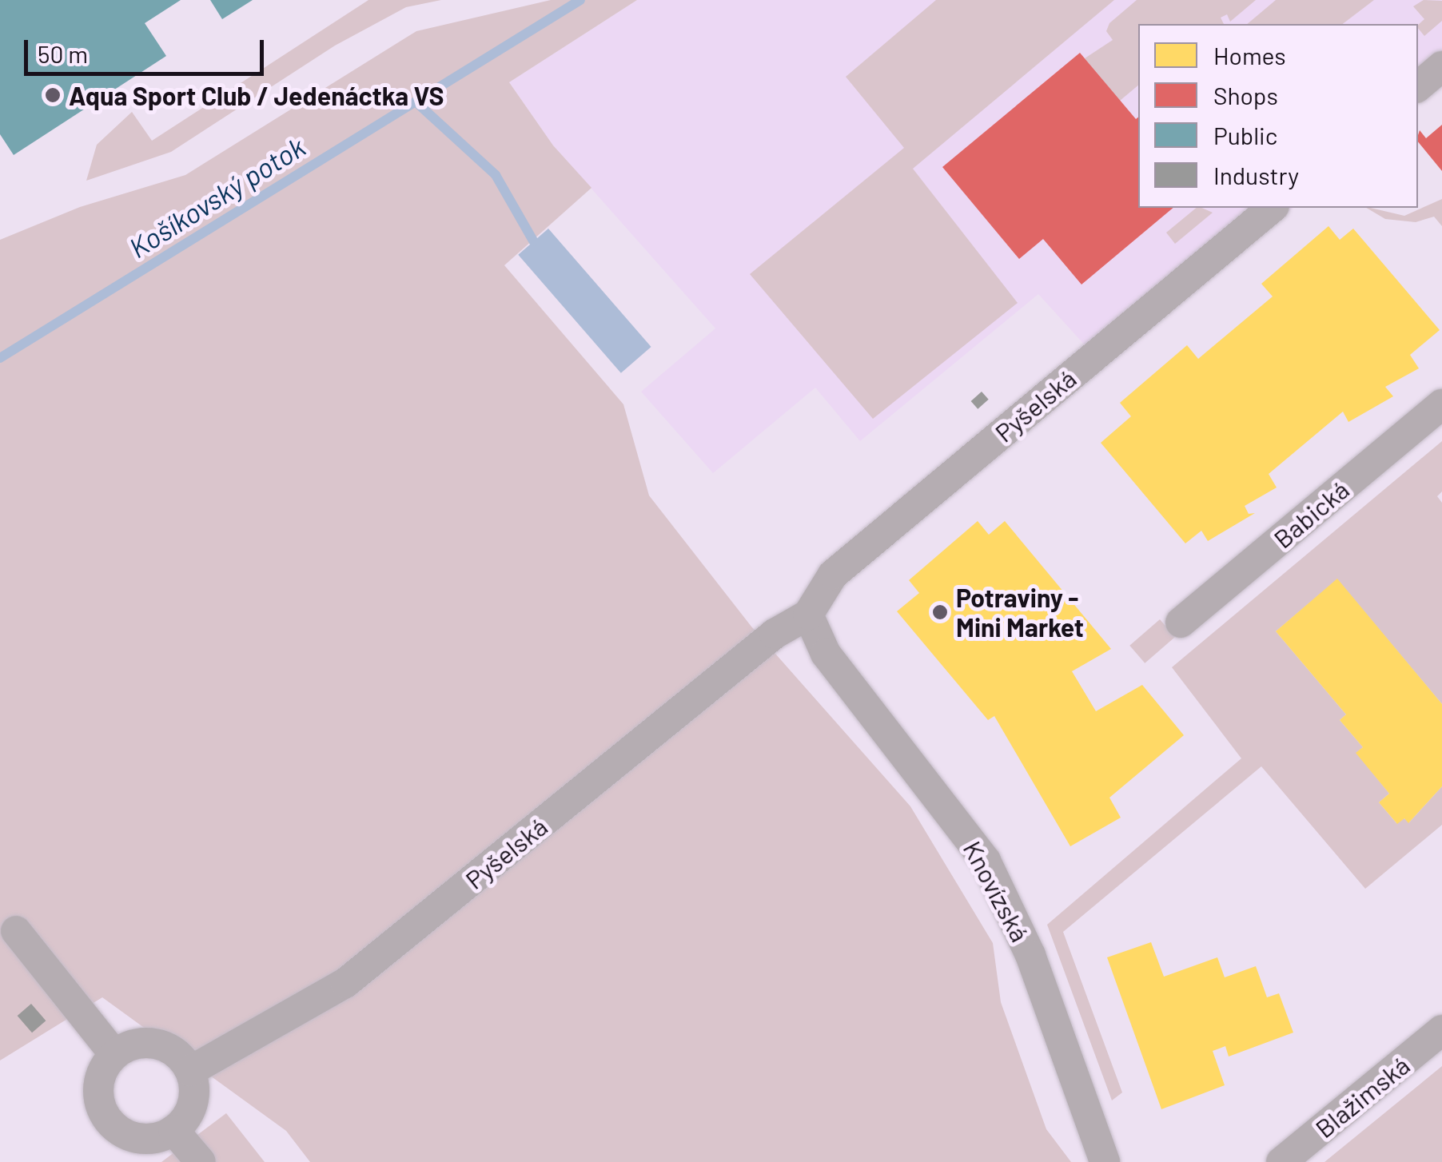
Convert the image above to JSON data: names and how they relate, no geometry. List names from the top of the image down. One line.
{"streets":{"street":["Pyšelská","Babická","Knovízská","Blažimská"]},"crossings":[["Pyšelská","Knovízská"]],"water":["Košíkovský potok"],"places":["Aqua Sport Club / Jedenáctka VS","Potraviny - Mini Market"],"legend":["Homes","Shops","Public","Industry"],"scale_bar":"50 m"}
